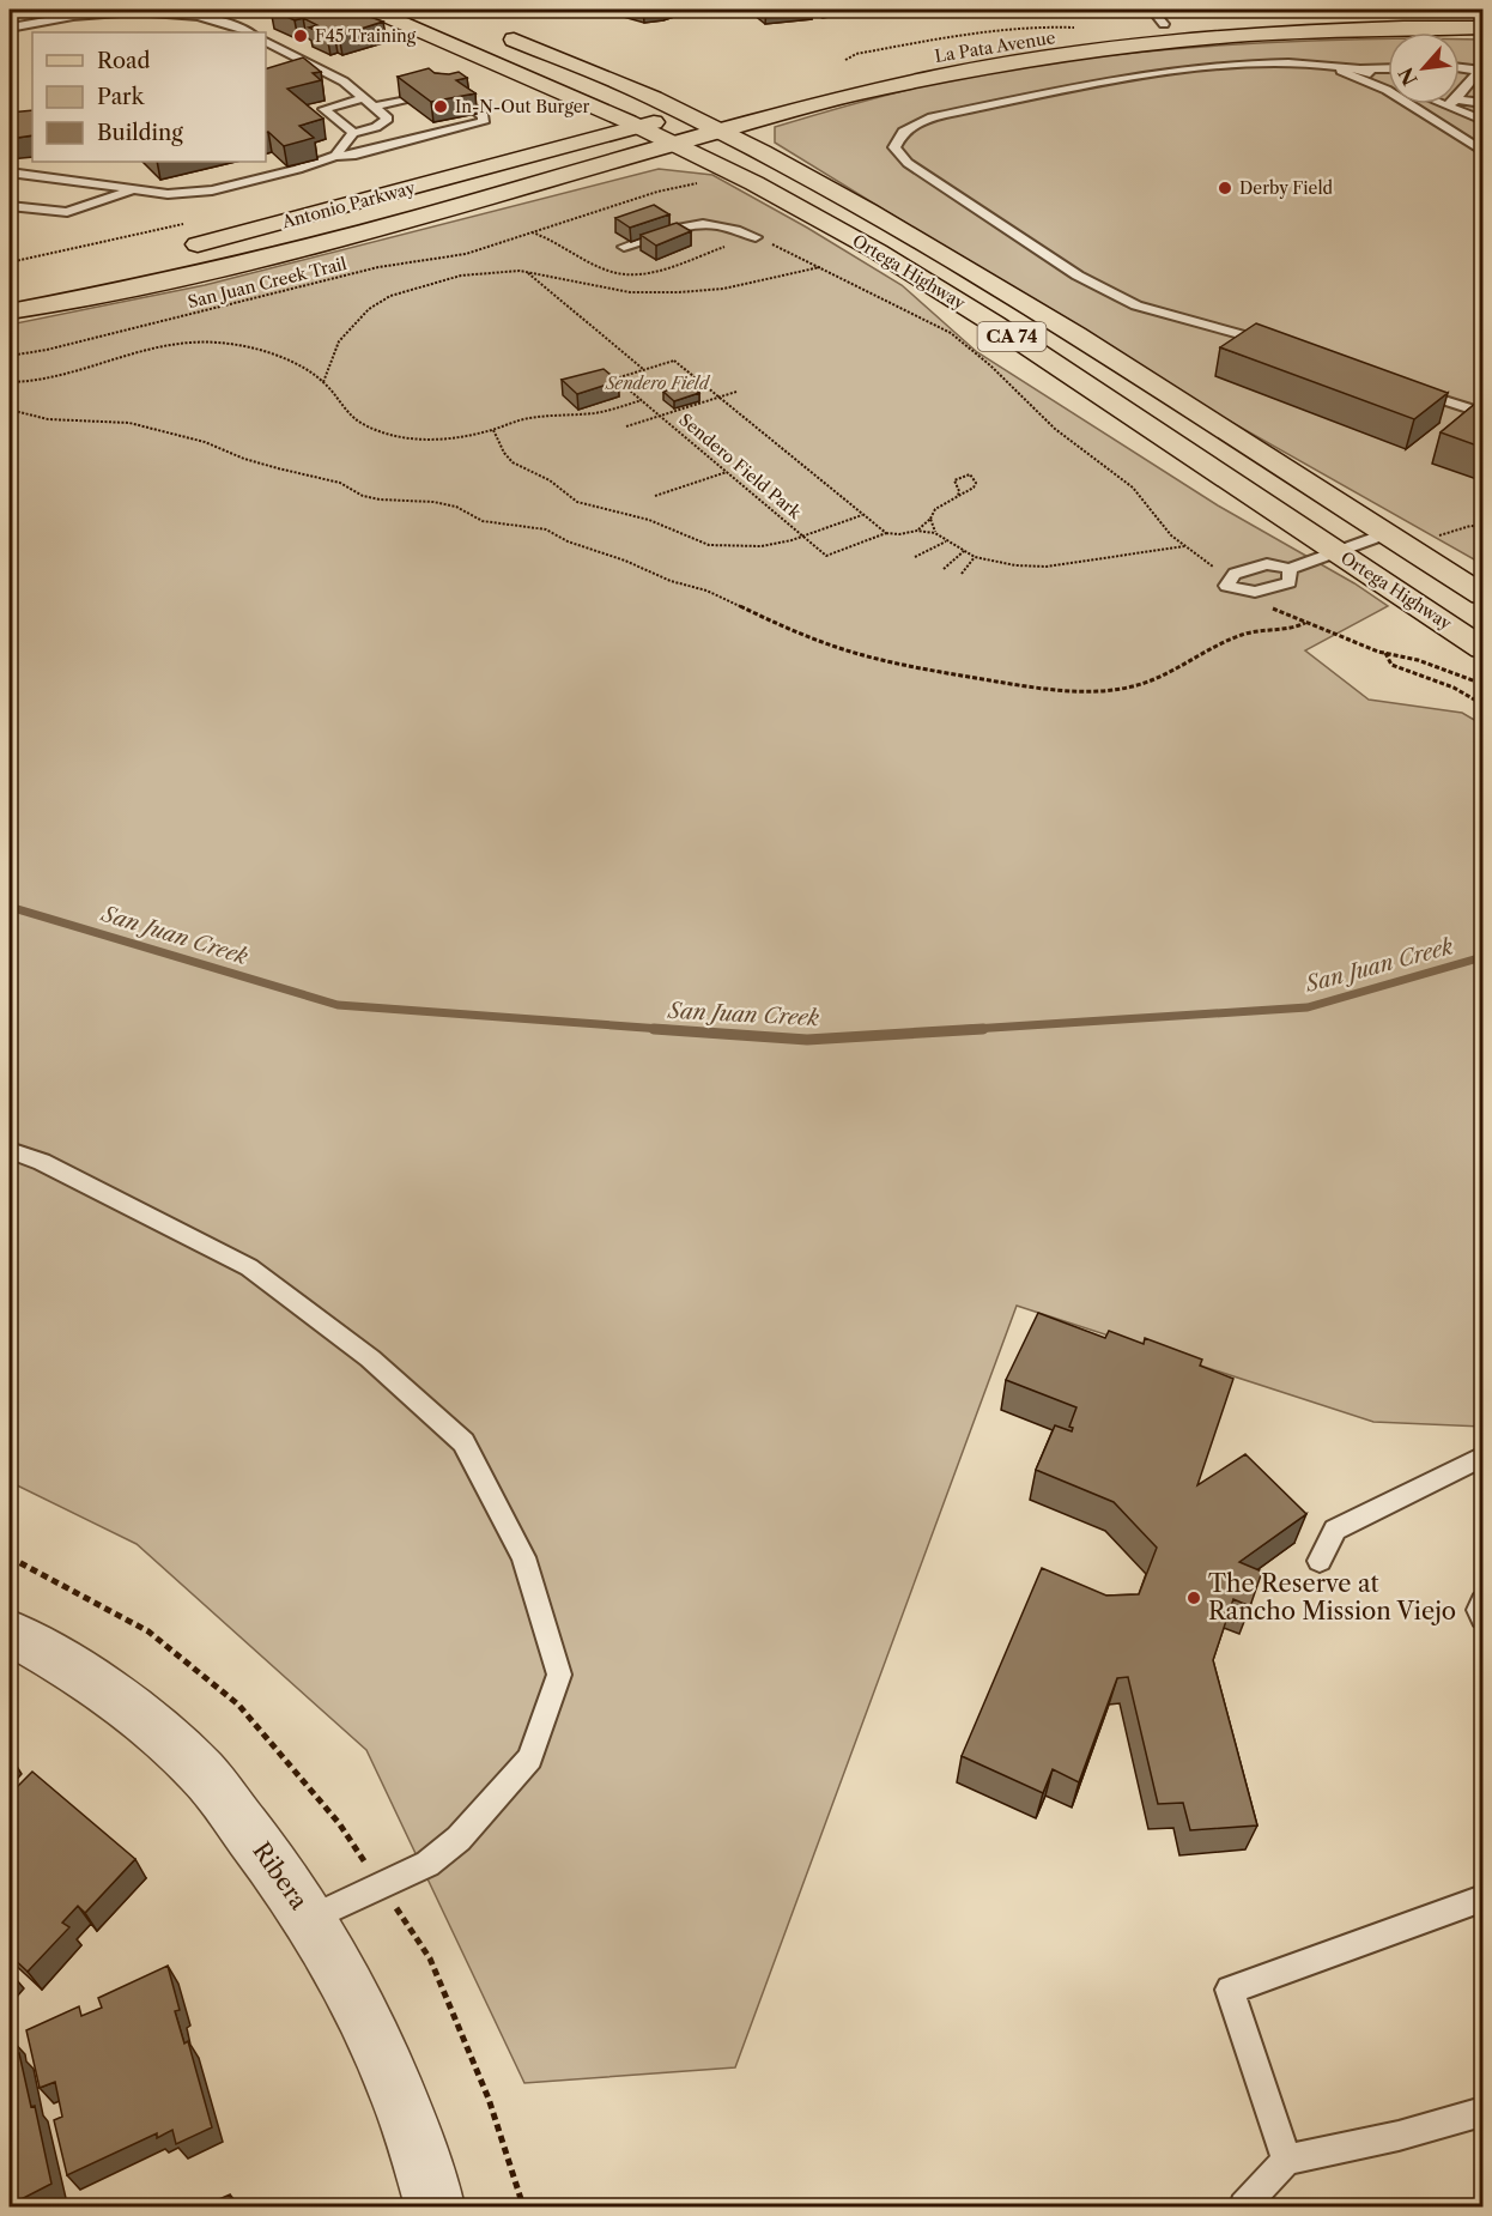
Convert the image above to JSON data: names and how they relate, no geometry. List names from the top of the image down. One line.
{"streets":{"main road":["La Pata Avenue","Antonio Parkway","Ortega Highway","CA 74"],"street":["Ribera"],"path":["San Juan Creek Trail","Sendero Field Park"]},"crossings":[["La Pata Avenue","Antonio Parkway"],["La Pata Avenue","Ortega Highway"],["Antonio Parkway","Ortega Highway"]],"water":["San Juan Creek"],"parks":["Sendero Field"],"places":["F45 Training","In-N-Out Burger","Derby Field","The Reserve at Rancho Mission Viejo"],"legend":["Road","Park","Building"],"north":"bottom left"}
